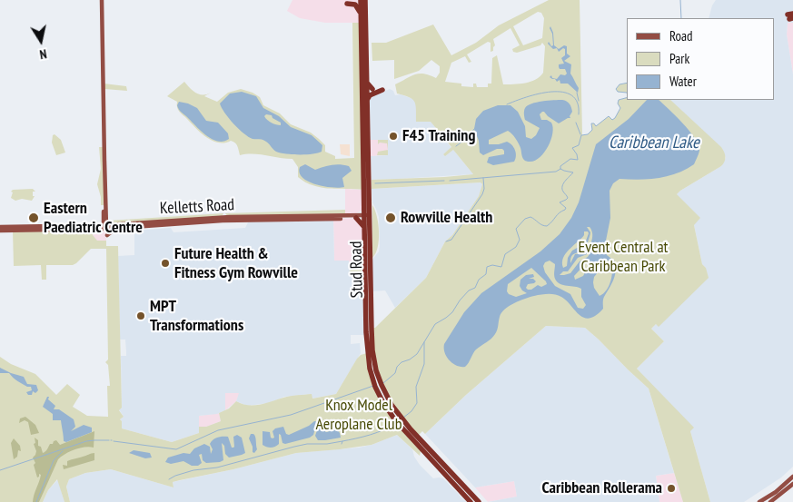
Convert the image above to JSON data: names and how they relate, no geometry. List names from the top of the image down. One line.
{"streets":{"highway":["Stud Road"],"main road":["Kelletts Road"]},"crossings":[["Kelletts Road","Stud Road"]],"water":["Caribbean Lake"],"parks":["Event Central at Caribbean Park","Knox Model Aeroplane Club"],"places":["F45 Training","Eastern Paediatric Centre","Rowville Health","Future Health & Fitness Gym Rowville","MPT Transformations","Caribbean Rollerama"],"legend":["Road","Park","Water"],"north":"bottom"}
